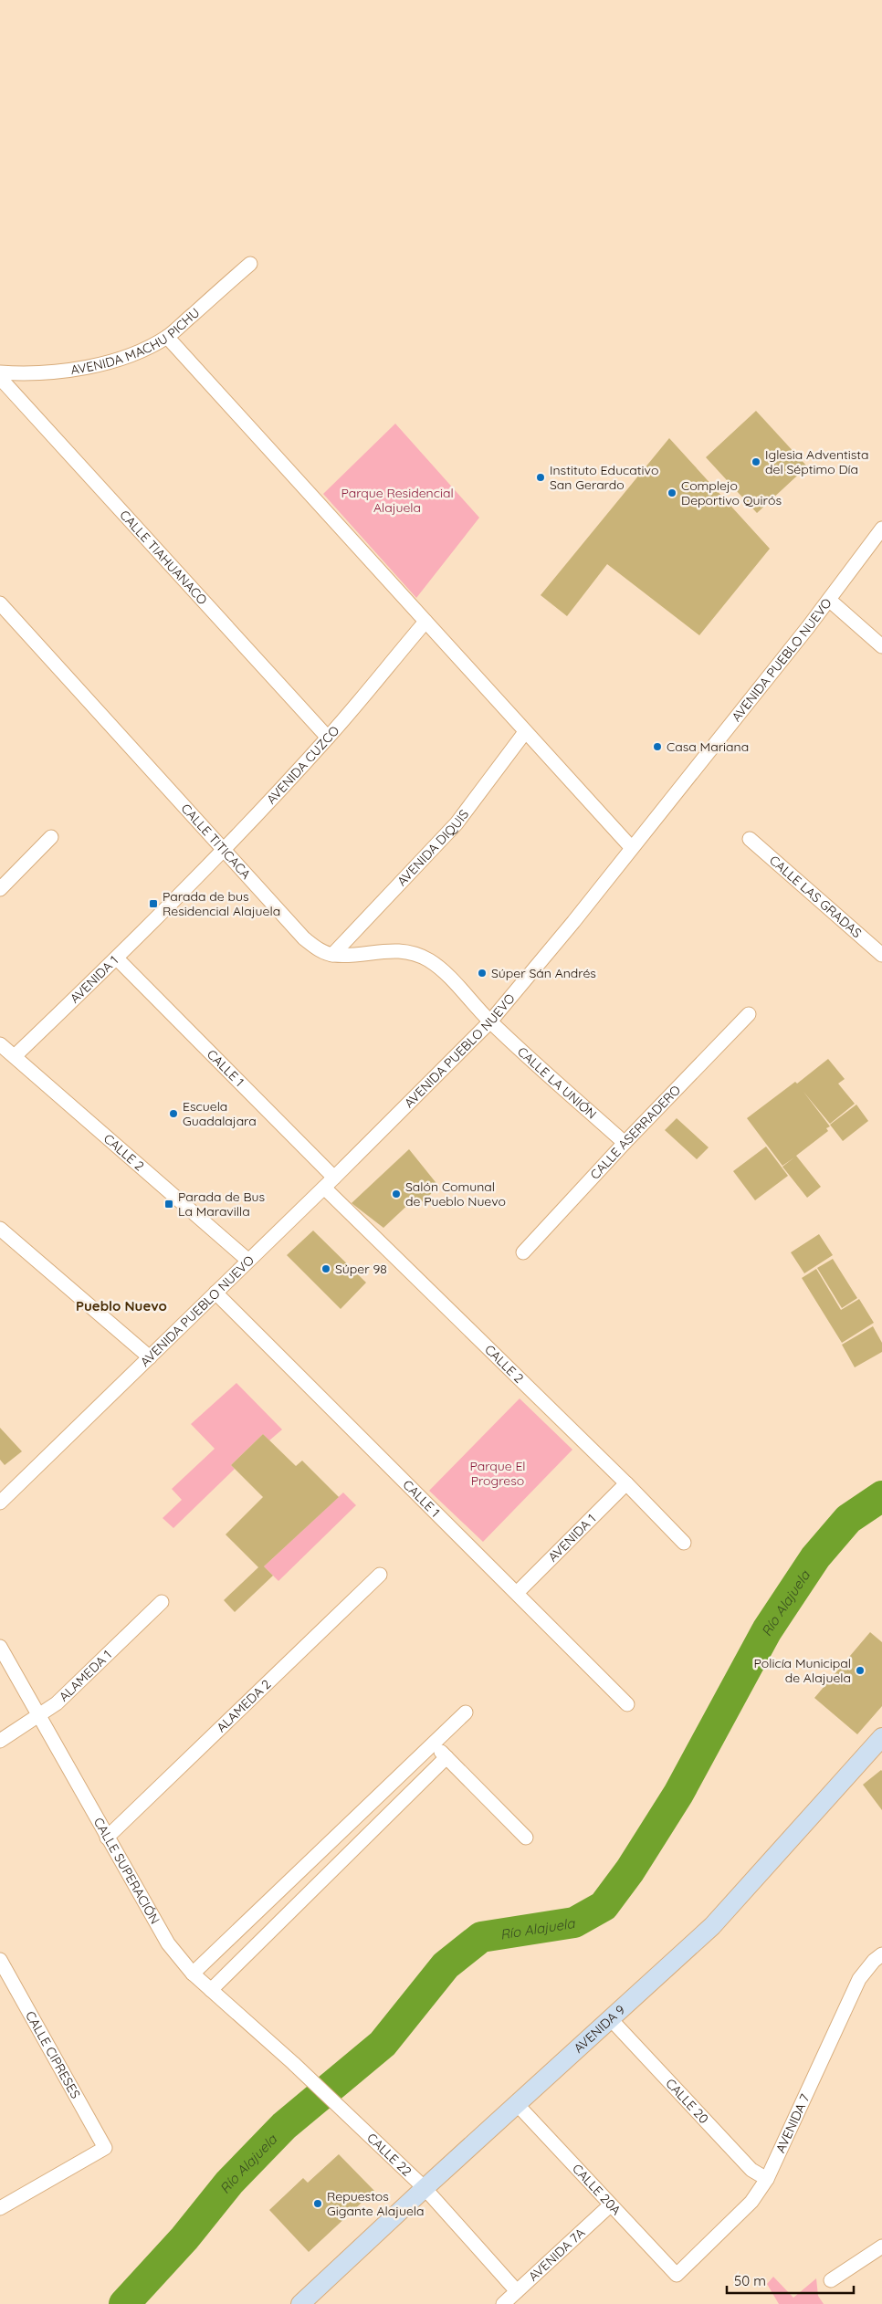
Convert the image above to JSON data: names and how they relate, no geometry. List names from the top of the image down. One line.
{"streets":{"street":["AVENIDA MACHU PICHU","CALLE TIAHUANACO","AVENIDA PUEBLO NUEVO","AVENIDA CUZCO","CALLE TITICACA","AVENIDA DIQUIS","CALLE LAS GRADAS","AVENIDA 1","CALLE 1","CALLE LA UNIÓN","CALLE ASERRADERO","CALLE 2","ALAMEDA 1","ALAMEDA 2","CALLE SUPERACIÓN","AVENIDA 9","CALLE CIPRESES","CALLE 20","AVENIDA 7","CALLE 22","CALLE 20A","AVENIDA 7A"]},"crossings":[["CALLE TIAHUANACO","AVENIDA CUZCO"],["AVENIDA PUEBLO NUEVO","CALLE TITICACA"],["AVENIDA PUEBLO NUEVO","CALLE 1"],["AVENIDA PUEBLO NUEVO","CALLE LA UNIÓN"],["AVENIDA PUEBLO NUEVO","CALLE 2"],["AVENIDA CUZCO","CALLE TITICACA"],["AVENIDA CUZCO","AVENIDA 1"],["CALLE TITICACA","AVENIDA DIQUIS"],["CALLE TITICACA","CALLE LA UNIÓN"],["AVENIDA 1","CALLE 1"],["AVENIDA 1","CALLE 2"],["CALLE 1","CALLE 2"],["CALLE LA UNIÓN","CALLE ASERRADERO"],["ALAMEDA 1","CALLE SUPERACIÓN"],["ALAMEDA 2","CALLE SUPERACIÓN"],["CALLE SUPERACIÓN","CALLE 22"],["AVENIDA 9","CALLE 20"],["AVENIDA 9","CALLE 22"],["AVENIDA 9","CALLE 20A"],["CALLE 20","AVENIDA 7"],["AVENIDA 7","CALLE 20A"],["CALLE 22","AVENIDA 7A"],["CALLE 20A","AVENIDA 7A"]],"districts":["Pueblo Nuevo"],"water":["Río Alajuela"],"parks":["Parque Residencial Alajuela","Parque El Progreso"],"places":{"other":["Iglesia Adventista del Séptimo Día","Instituto Educativo San Gerardo","Complejo Deportivo Quirós","Casa Mariana","Súper Sán Andrés","Escuela Guadalajara","Salón Comunal de Pueblo Nuevo","Súper 98","Policía Municipal de Alajuela","Repuestos Gigante Alajuela"],"transit":["Parada de bus Residencial Alajuela","Parada de Bus La Maravilla"]},"scale_bar":"50 m"}
